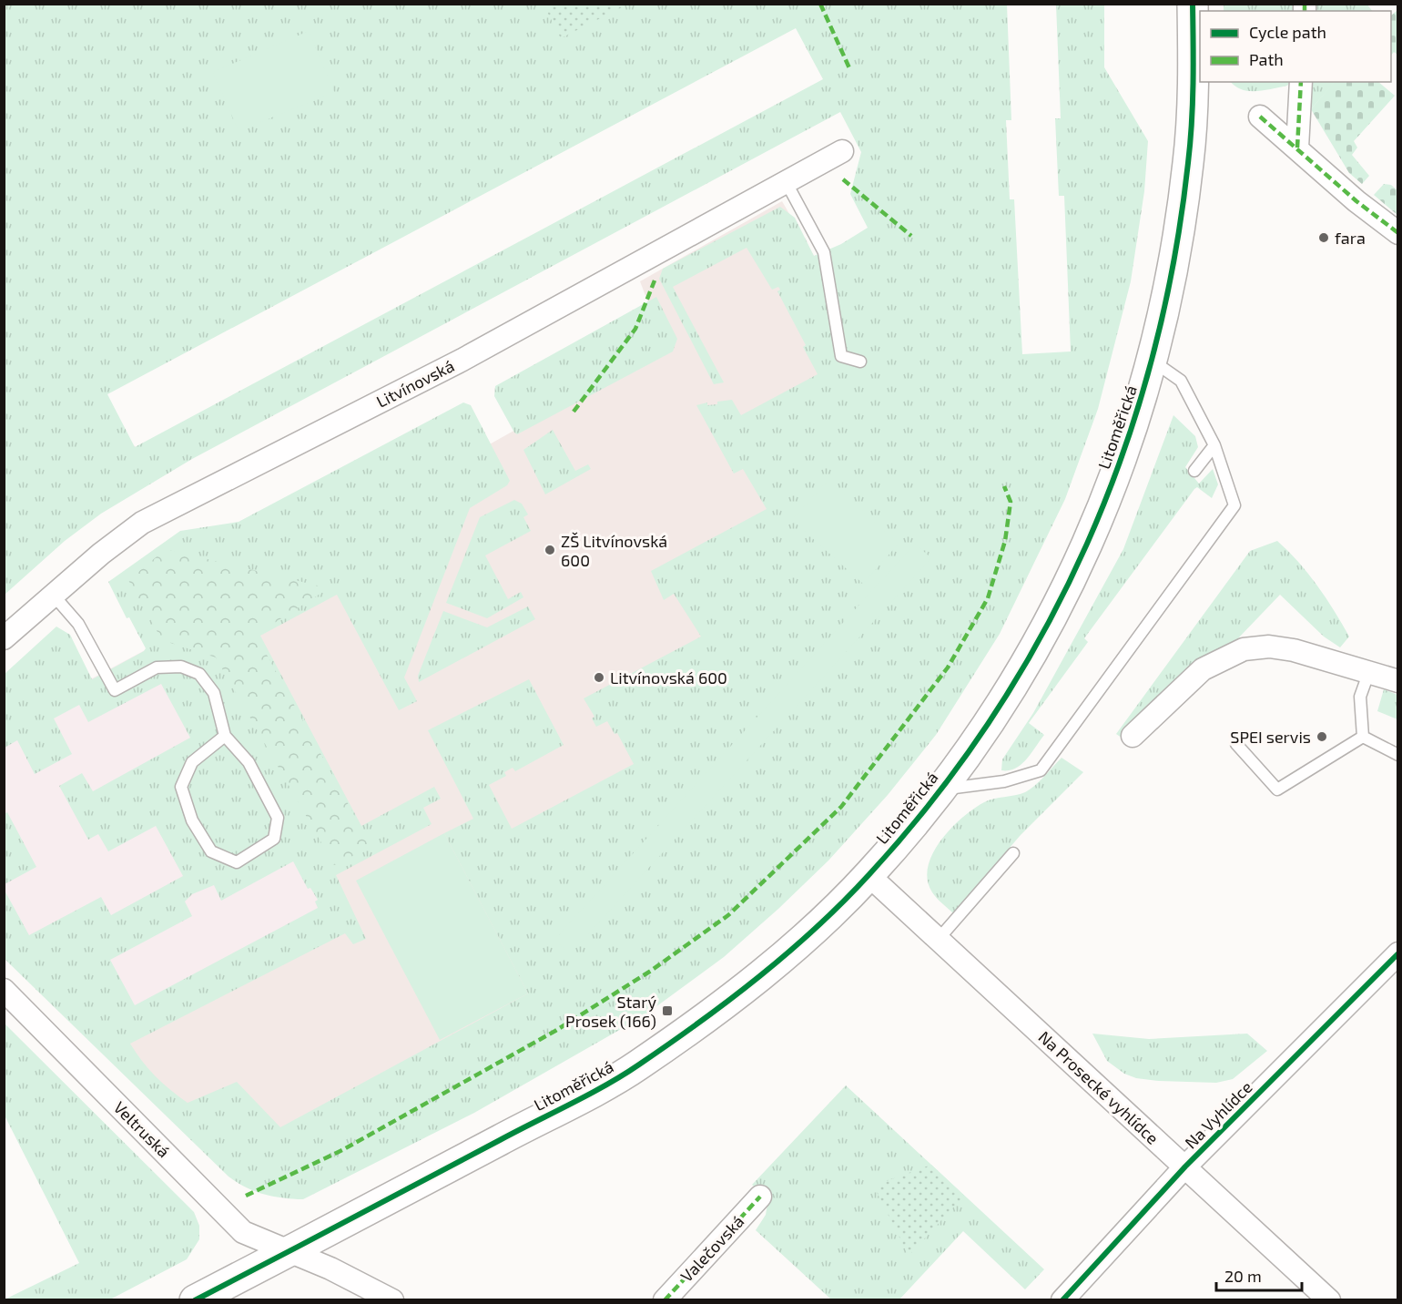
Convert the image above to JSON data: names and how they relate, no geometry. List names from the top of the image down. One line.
{"streets":{"street":["Litvínovská","Litoměřická","Na Prosecké vyhlídce","Na Vyhlídce","Veltruská","Valečovská"]},"crossings":[["Litoměřická","Na Prosecké vyhlídce"],["Litoměřická","Veltruská"],["Na Prosecké vyhlídce","Na Vyhlídce"]],"places":{"other":["fara","ZŠ Litvínovská 600","Litvínovská 600","SPEI servis"],"transit":["Starý Prosek (166)"]},"legend":["Cycle path","Path"],"scale_bar":"20 m"}
